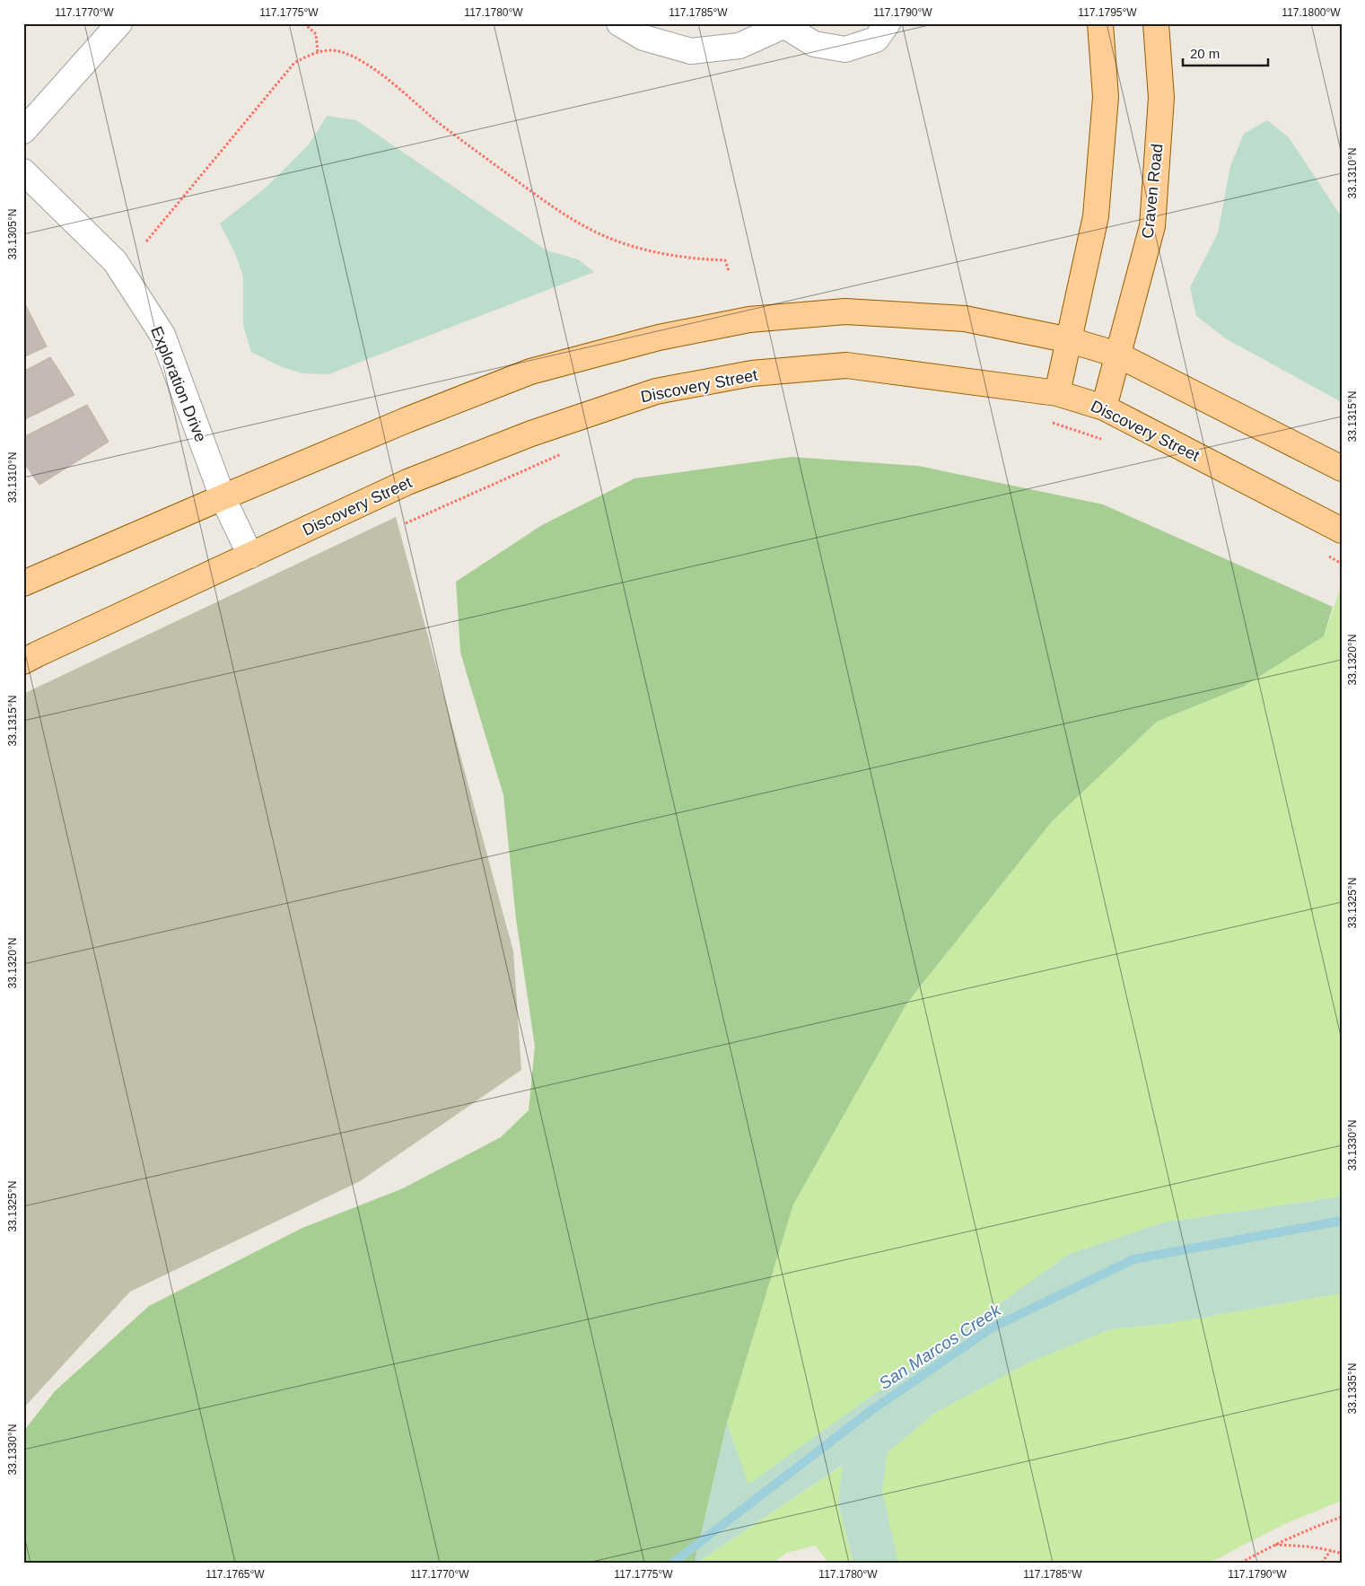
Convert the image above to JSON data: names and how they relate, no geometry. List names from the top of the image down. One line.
{"streets":{"main road":["Craven Road","Discovery Street"],"street":["Exploration Drive"]},"crossings":[["Craven Road","Discovery Street"],["Exploration Drive","Discovery Street"]],"water":["San Marcos Creek"],"scale_bar":"20 m","coordinates":["117.1770°W","117.1775°W","117.1780°W","117.1785°W","117.1790°W","117.1795°W","117.1800°W","33.1310°N","33.1305°N","33.1315°N","33.1320°N","33.1325°N","33.1330°N","33.1335°N","117.1765°W"]}
